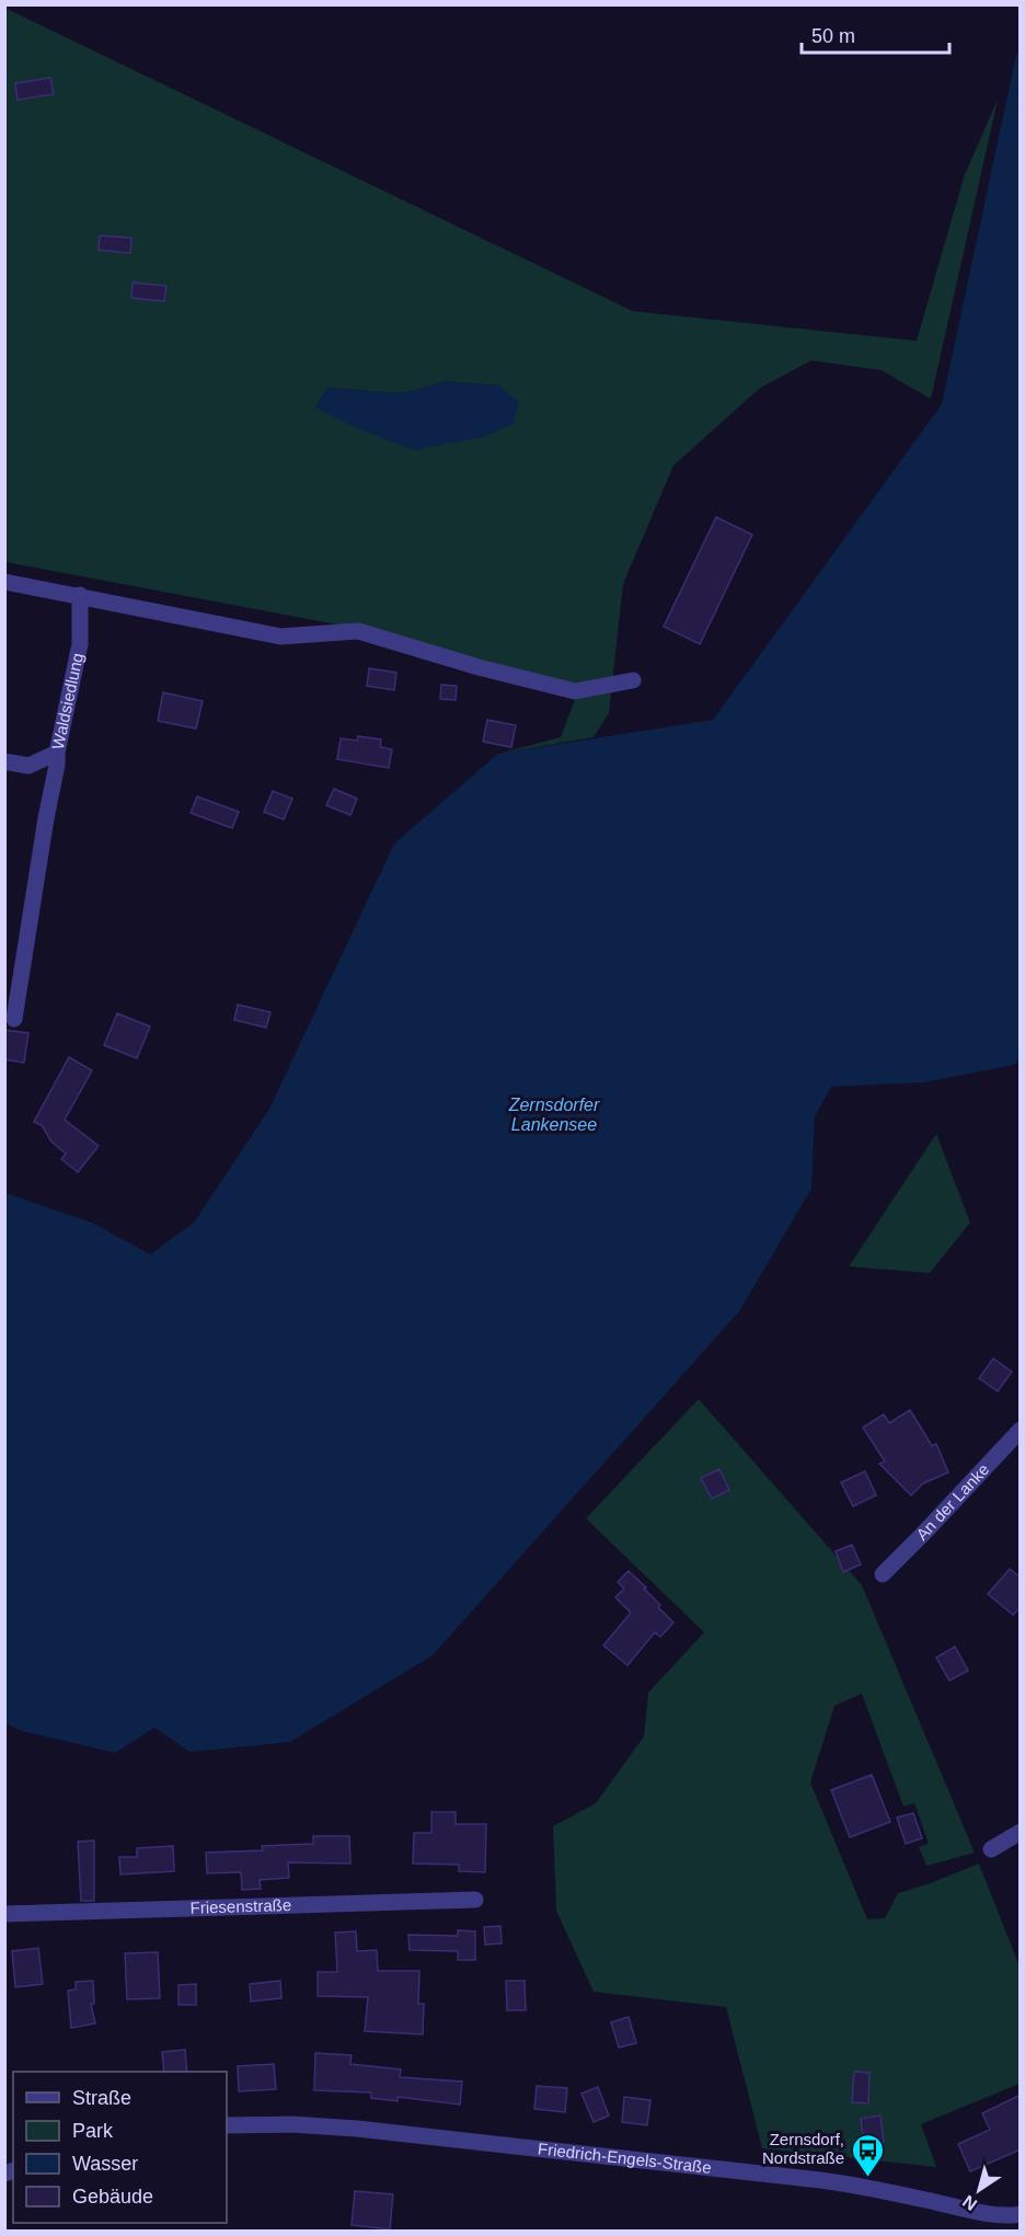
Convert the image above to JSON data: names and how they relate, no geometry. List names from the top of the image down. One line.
{"streets":{"street":["Waldsiedlung","An der Lanke","Friesenstraße","Friedrich-Engels-Straße"]},"water":["Zernsdorfer Lankensee"],"places":{"bus stop":["Zernsdorf, Nordstraße"]},"legend":["Straße","Park","Wasser","Gebäude"],"scale_bar":"50 m","north":"bottom left"}
